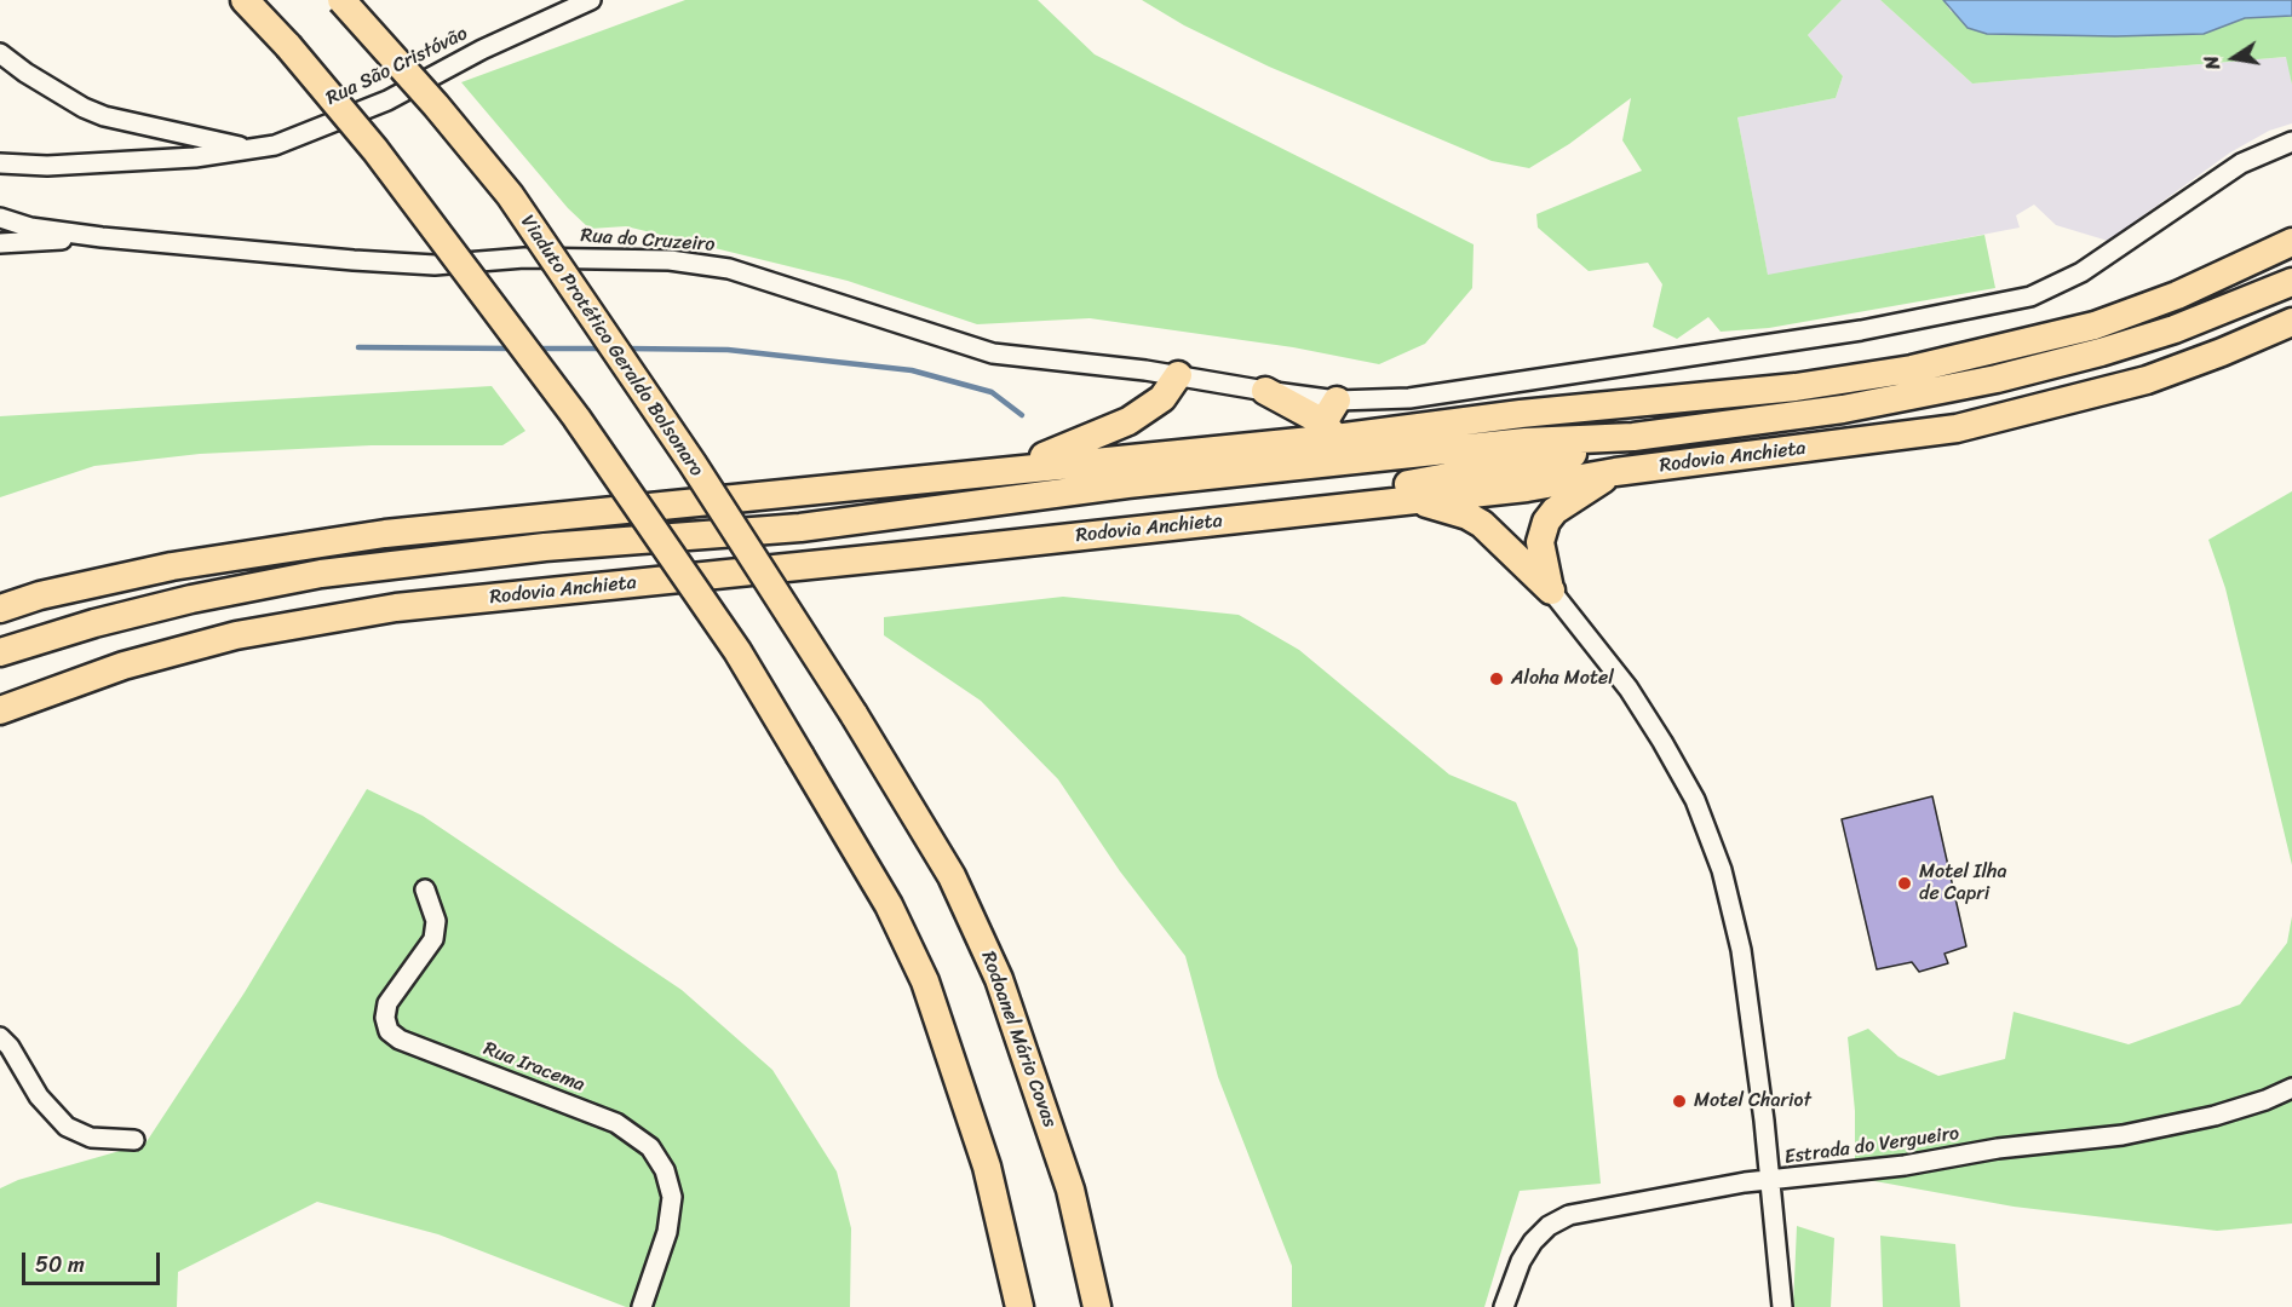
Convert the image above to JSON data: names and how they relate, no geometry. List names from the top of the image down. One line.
{"streets":{"highway":["Viaduto Protético Geraldo Bolsonaro","Rodovia Anchieta","Rodoanel Mário Covas"],"street":["Rua São Cristóvão","Rua do Cruzeiro","Rua Iracema","Estrada do Vergueiro"]},"crossings":[["Viaduto Protético Geraldo Bolsonaro","Rodoanel Mário Covas"]],"places":["Aloha Motel","Motel Ilha de Capri","Motel Chariot"],"scale_bar":"50 m","north":"left"}
